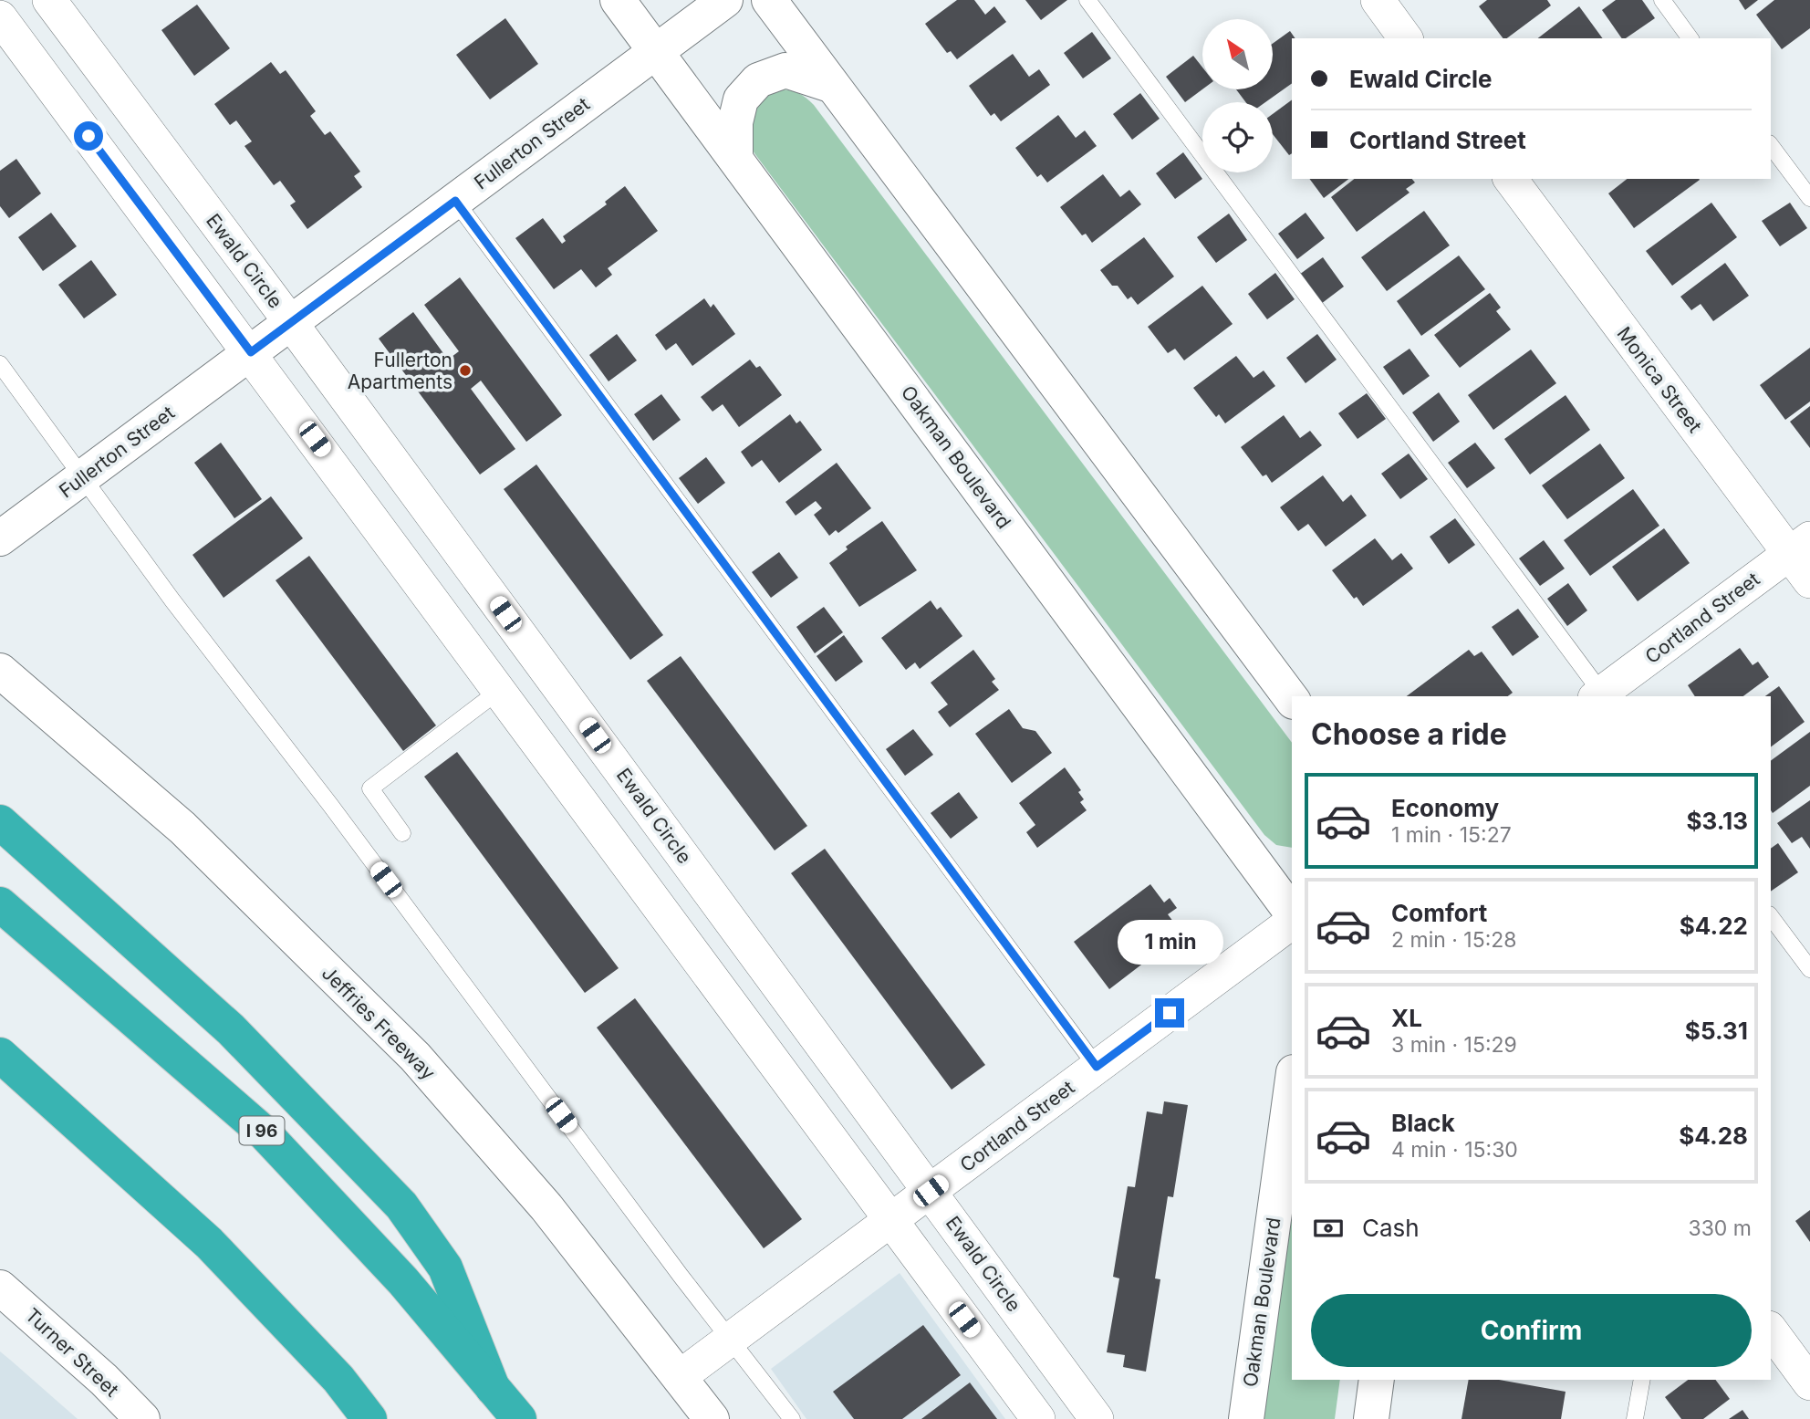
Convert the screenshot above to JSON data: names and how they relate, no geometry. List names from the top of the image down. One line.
{"streets":{"highway":["I 96"],"street":["Fullerton Street","Ewald Circle","Monica Street","Oakman Boulevard","Cortland Street","Jeffries Freeway","Turner Street"]},"crossings":[["Fullerton Street","Ewald Circle"],["Fullerton Street","Oakman Boulevard"],["Ewald Circle","Cortland Street"],["Monica Street","Cortland Street"],["Cortland Street","Jeffries Freeway"]],"places":["Fullerton Apartments"],"north":"top left","page":{"banner":["Ewald Circle","Cortland Street"],"heading":"Choose a ride","list":[{"name":"Economy","note":"1 min · 15:27","value":"$3.13"},{"name":"Comfort","note":"2 min · 15:28","value":"$4.22"},{"name":"XL","note":"3 min · 15:29","value":"$5.31"},{"name":"Black","note":"4 min · 15:30","value":"$4.28"}],"bubble":"1 min","pay":["Cash","330 m"],"buttons":"Confirm"}}
